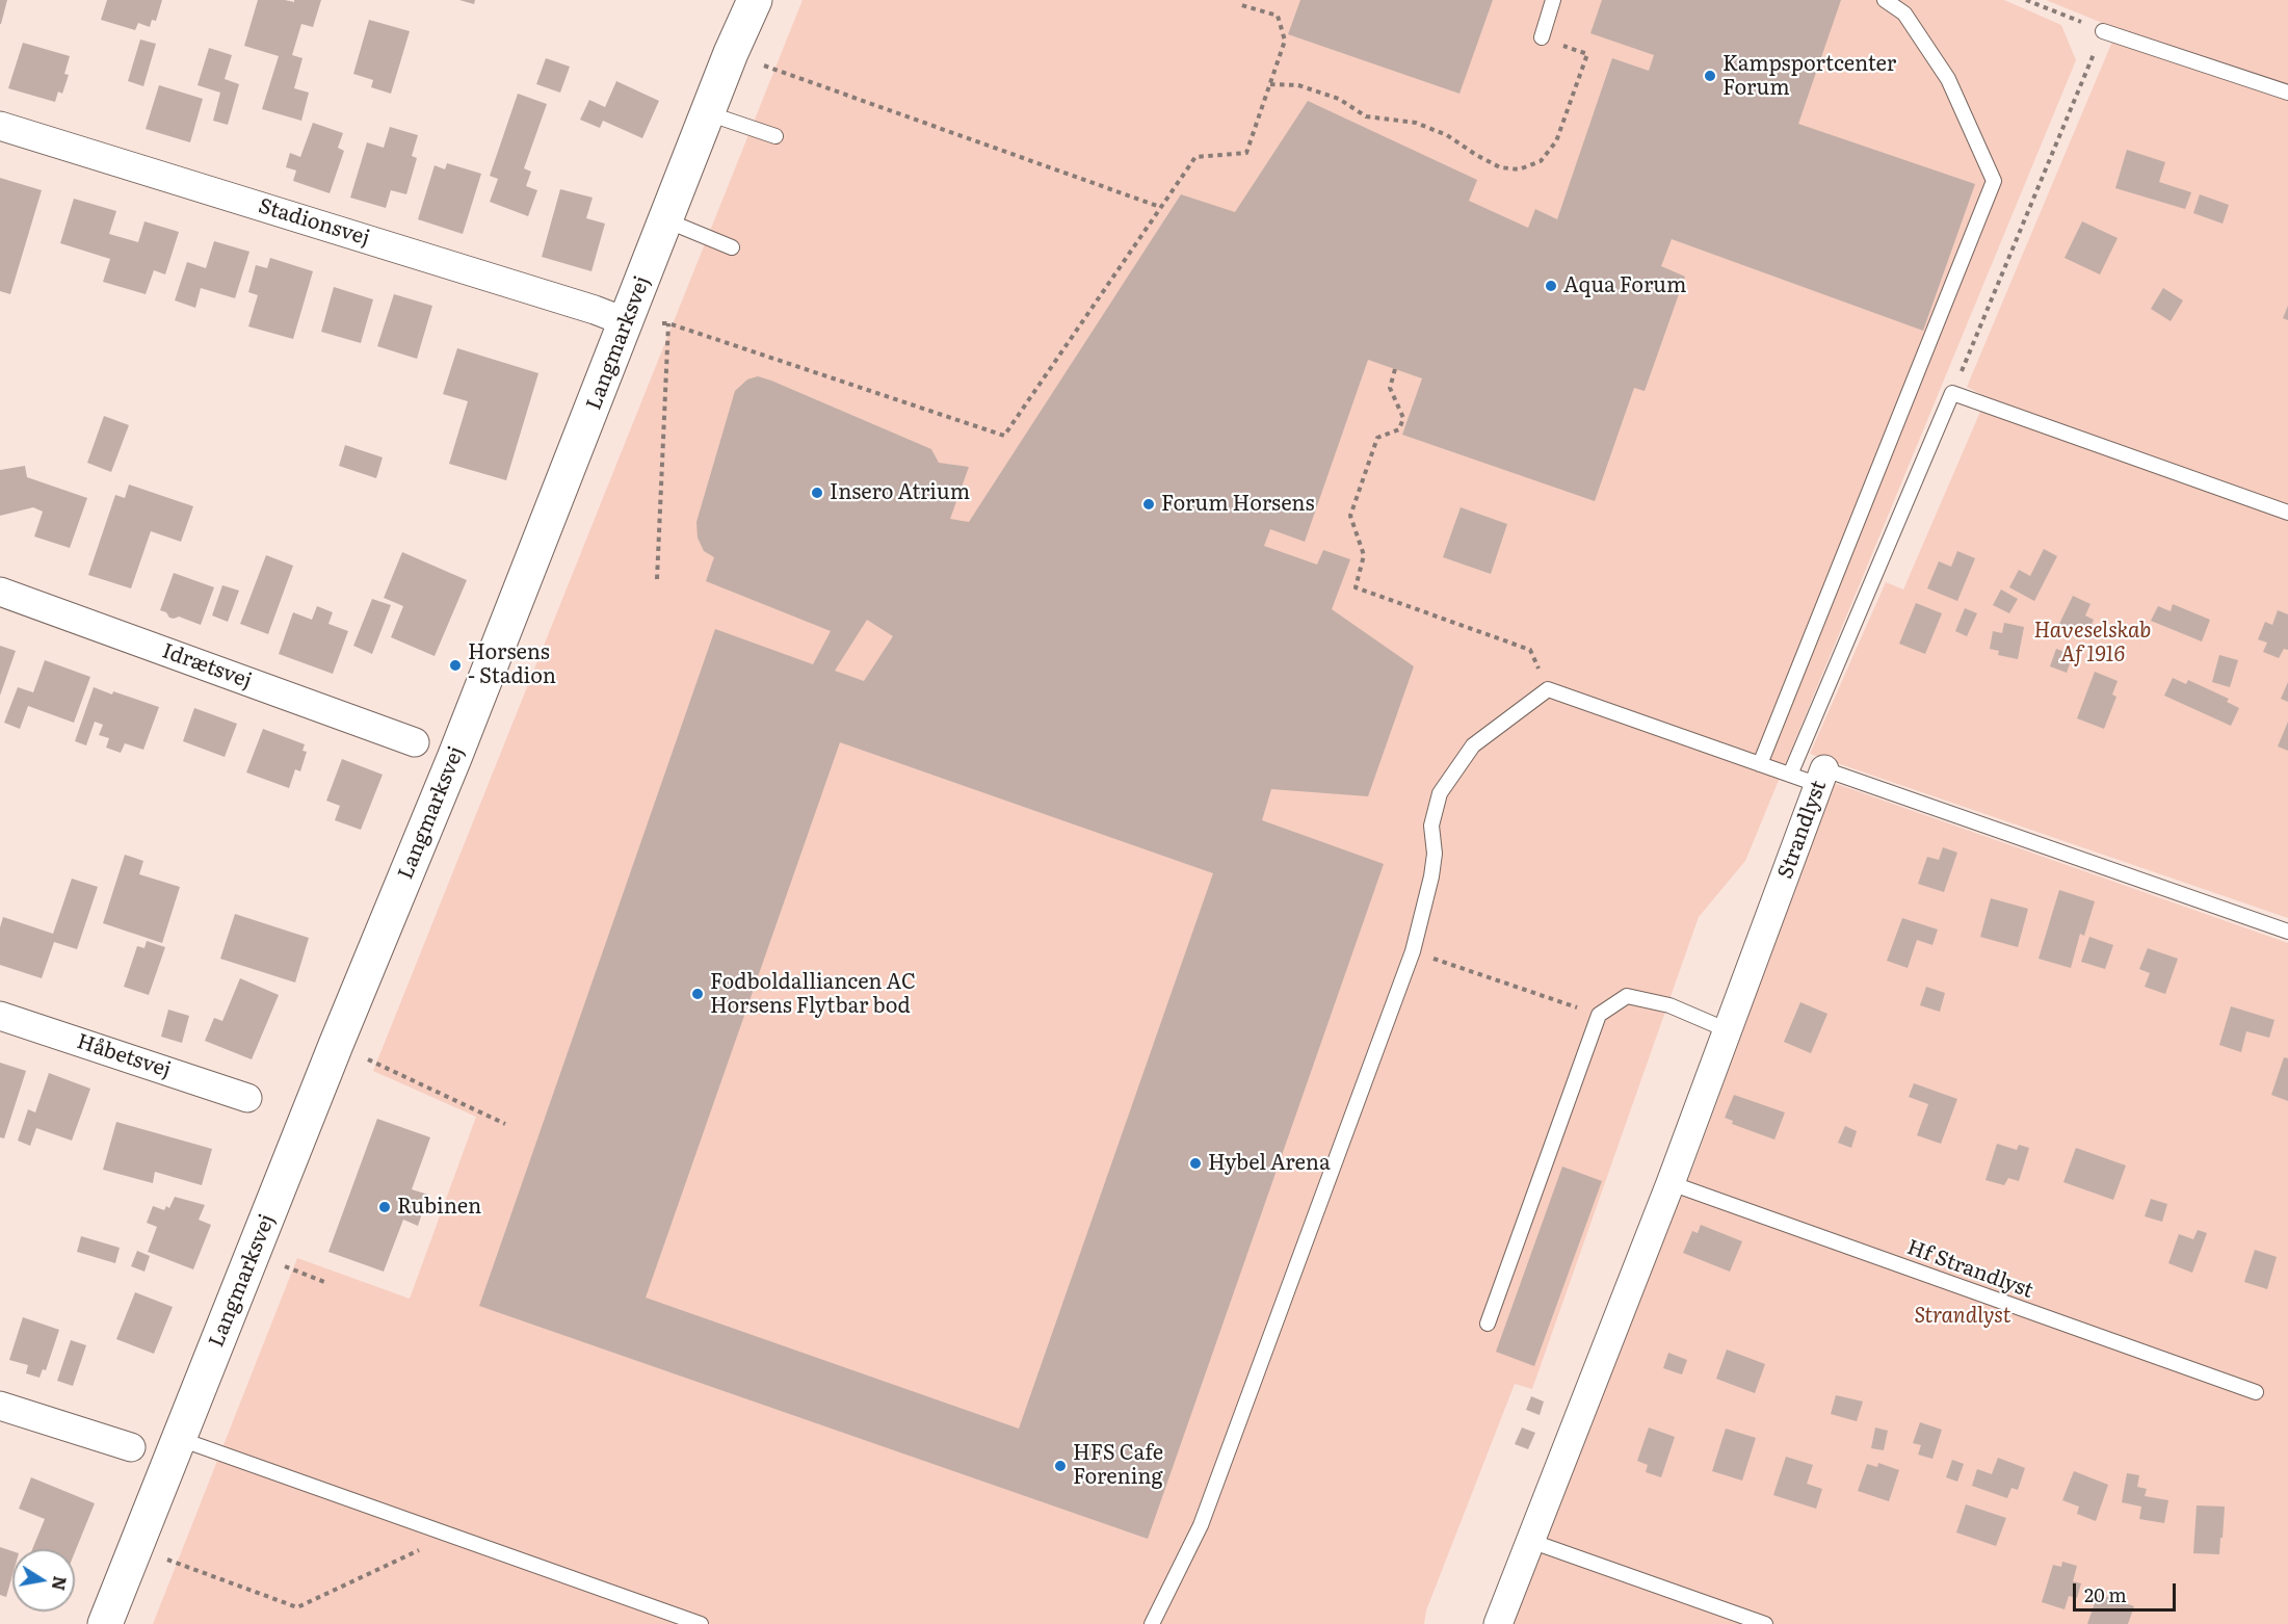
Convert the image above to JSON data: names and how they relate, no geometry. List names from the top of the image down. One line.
{"streets":{"main road":["Langmarksvej"],"street":["Stadionsvej","Idrætsvej","Strandlyst","Håbetsvej"],"lane":["Hf Strandlyst"]},"crossings":[["Stadionsvej","Langmarksvej"],["Strandlyst","Hf Strandlyst"]],"parks":["Haveselskab Af 1916","Strandlyst"],"places":["Kampsportcenter Forum","Aqua Forum","Insero Atrium","Forum Horsens","Horsens - Stadion","Fodboldalliancen AC Horsens Flytbar bod","Hybel Arena","Rubinen","HFS Cafe Forening"],"scale_bar":"20 m","north":"right"}
